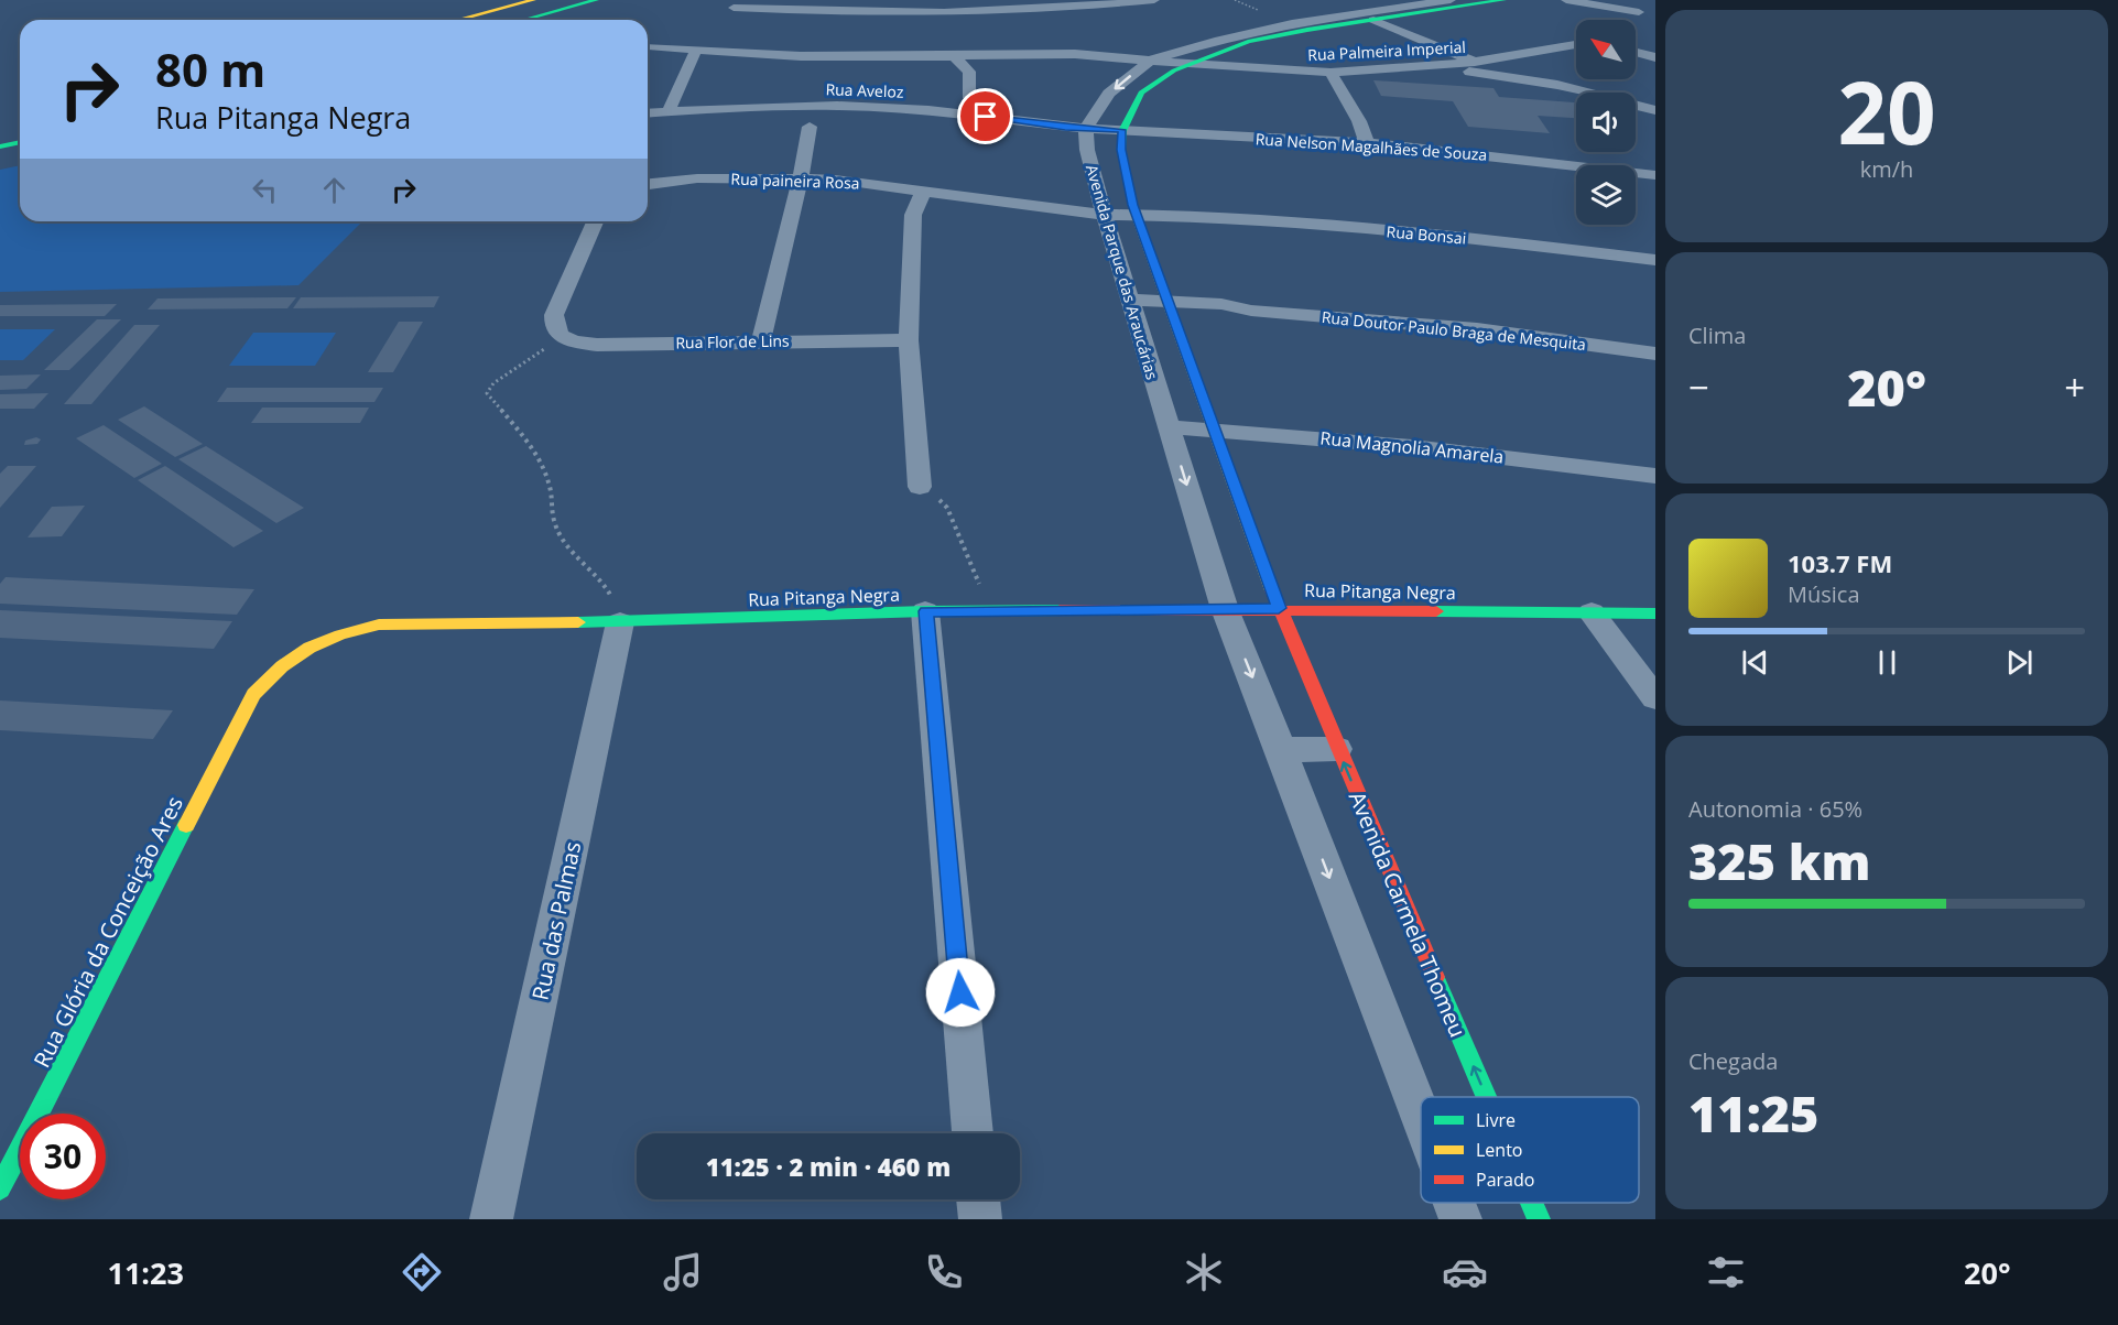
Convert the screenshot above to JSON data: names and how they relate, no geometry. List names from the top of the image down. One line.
{"streets":{"main road":["Avenida Parque das Araucárias","Rua Pitanga Negra","Avenida Carmela Thomeu","Rua Glória da Conceição Ares"],"street":["Rua Palmeira Imperial","Rua Aveloz","Rua Nelson Magalhães de Souza","Rua paineira Rosa","Rua Bonsai","Rua Doutor Paulo Braga de Mesquita","Rua Flor de Lins","Rua Magnolia Amarela","Rua das Palmas"]},"crossings":[["Rua Aveloz","Rua Nelson Magalhães de Souza"],["Rua Aveloz","Avenida Parque das Araucárias"],["Rua Nelson Magalhães de Souza","Avenida Parque das Araucárias"],["Rua paineira Rosa","Avenida Parque das Araucárias"],["Rua Bonsai","Avenida Parque das Araucárias"],["Avenida Parque das Araucárias","Rua Doutor Paulo Braga de Mesquita"],["Avenida Parque das Araucárias","Rua Magnolia Amarela"],["Avenida Parque das Araucárias","Rua Pitanga Negra"],["Avenida Parque das Araucárias","Avenida Carmela Thomeu"],["Rua Pitanga Negra","Avenida Carmela Thomeu"],["Rua Pitanga Negra","Rua das Palmas"],["Rua Pitanga Negra","Rua Glória da Conceição Ares"]],"one_way":["Avenida Carmela Thomeu"],"legend":["Livre","Lento","Parado"],"north":"top left","page":{"tile":[["20","km/h"],"Clima",["Autonomia · 65%","325 km"],["Chegada","11:25"]],"turn":["80 m","Rua Pitanga Negra"],"heat":["−","20°","+"],"song":["103.7 FM","Música"],"limit":"30","trip":"11:25 · 2 min · 460 m","tabs":["11:23","20°"]}}
